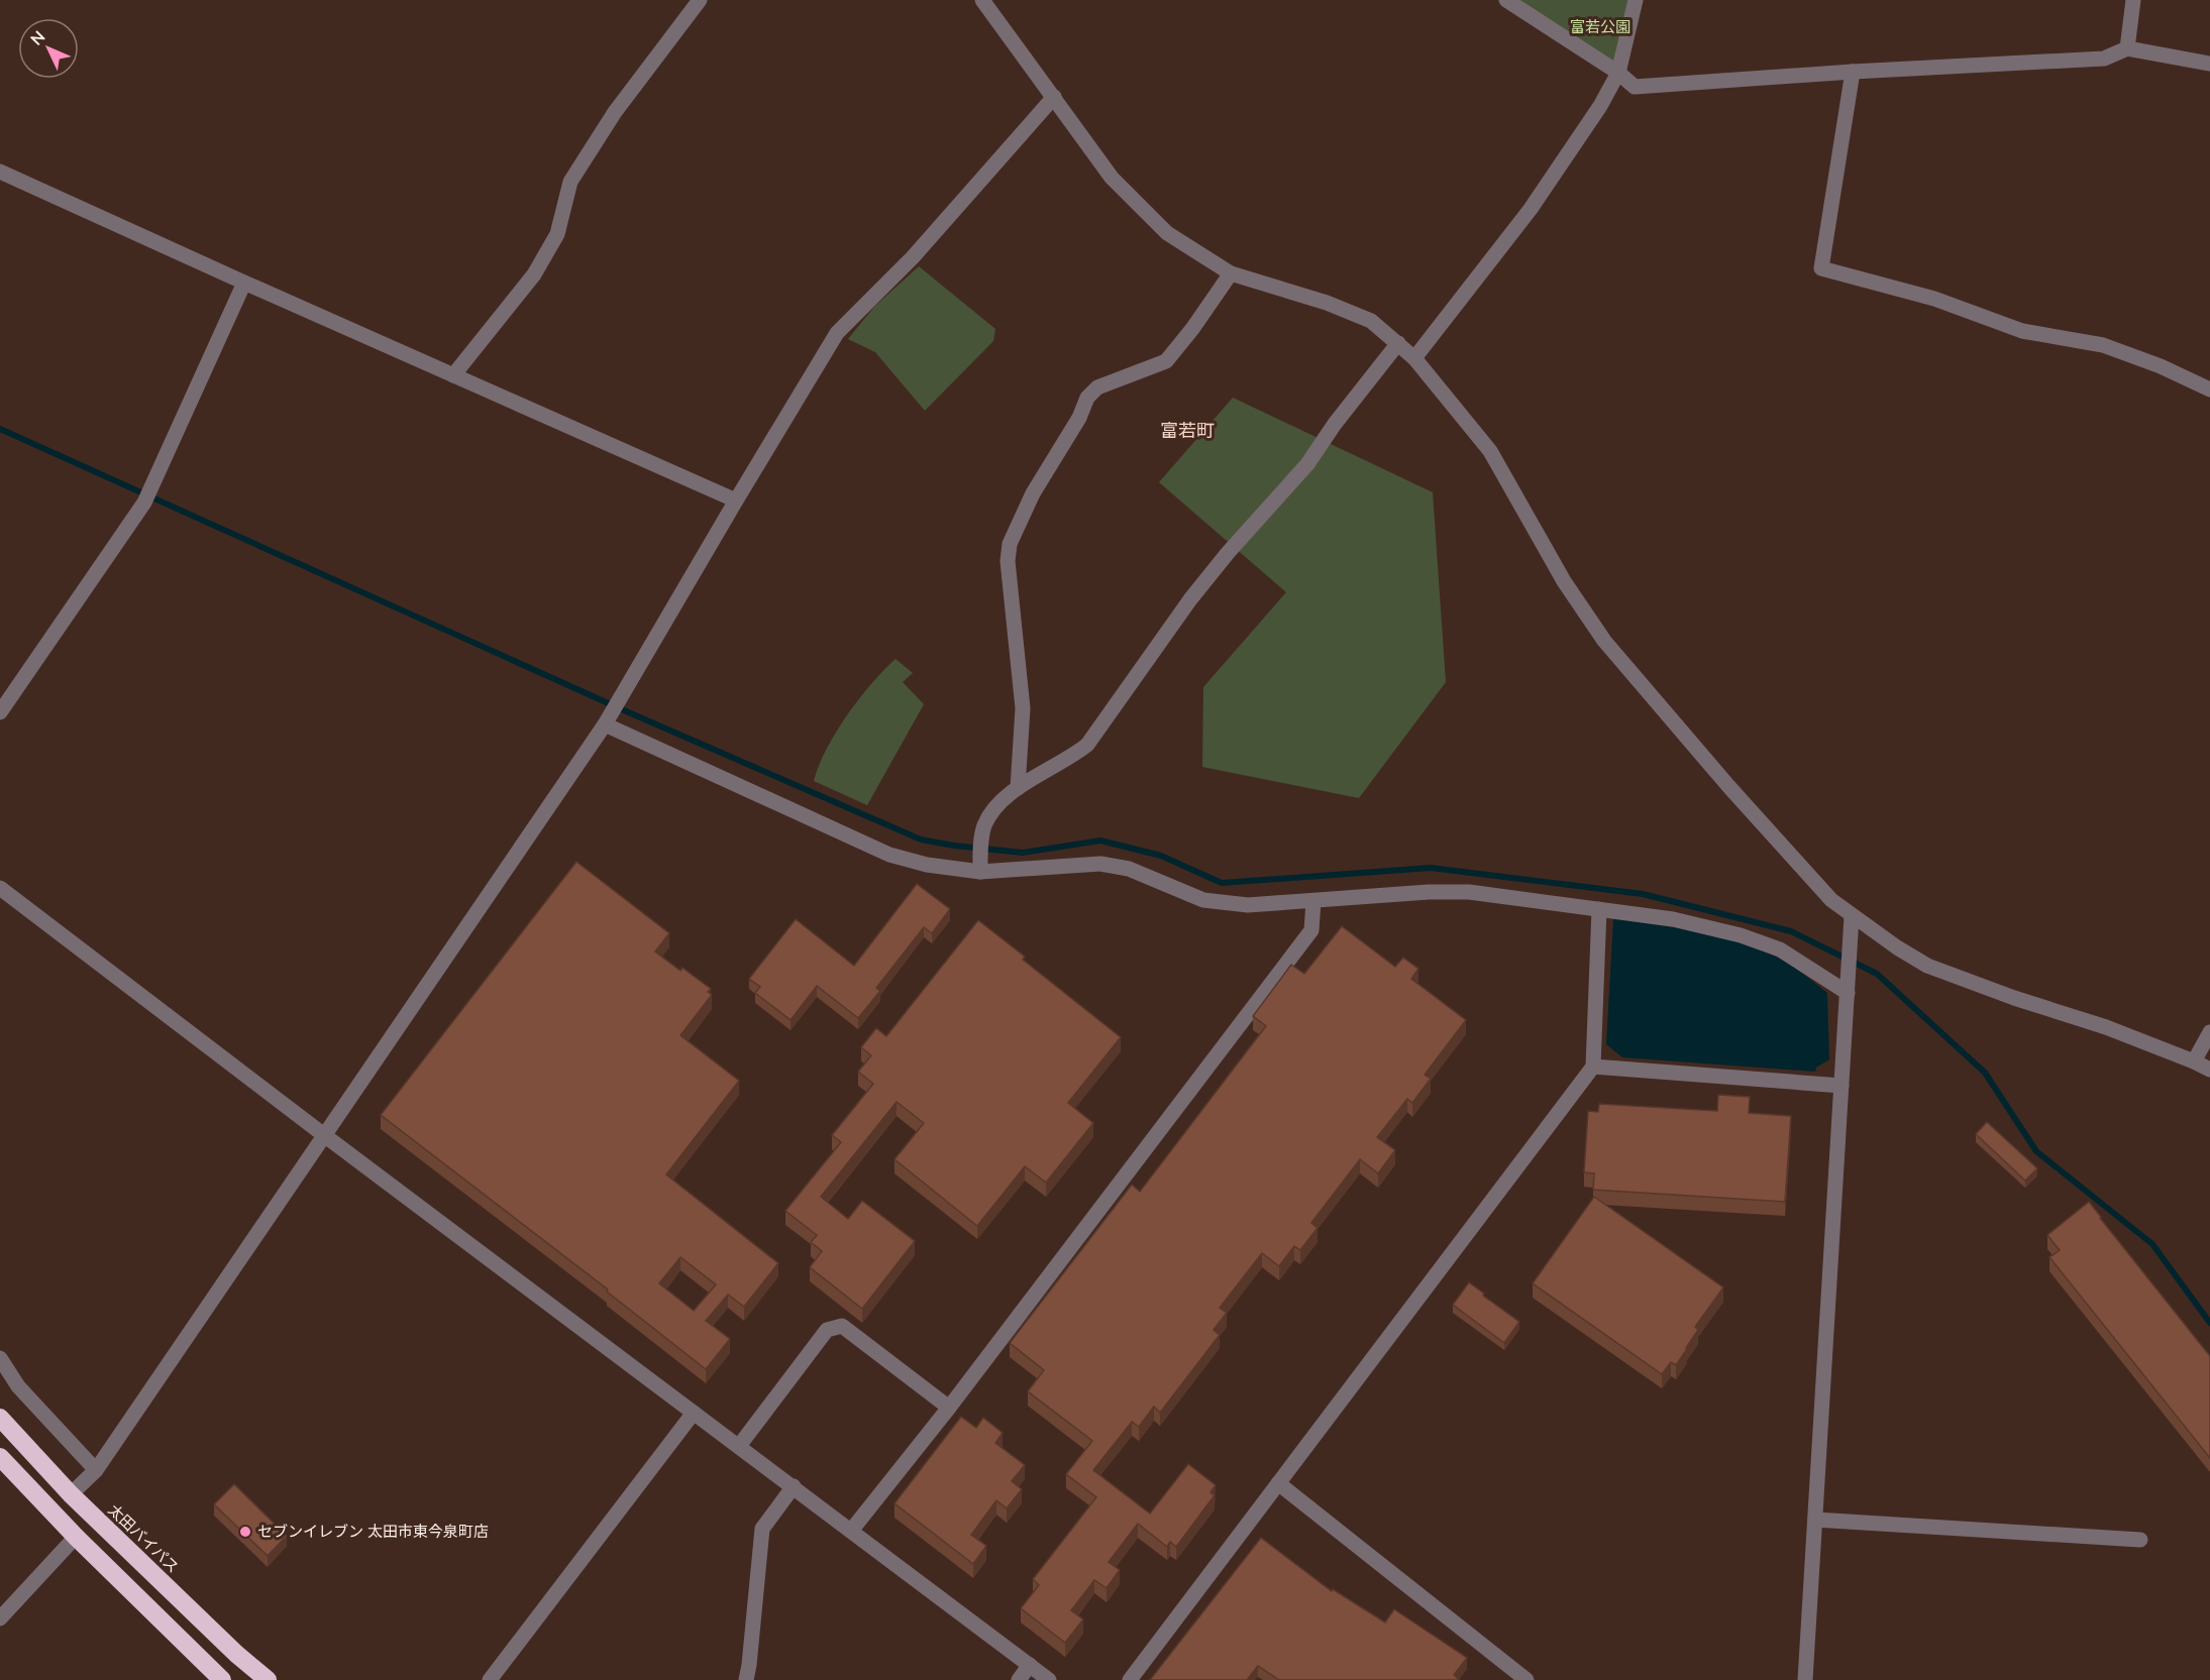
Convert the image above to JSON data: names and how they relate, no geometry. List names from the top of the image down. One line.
{"streets":{"highway":["太田バイパス"]},"districts":["富若町"],"parks":["富若公園"],"places":["セブンイレブン 太田市東今泉町店"],"north":"top left"}
